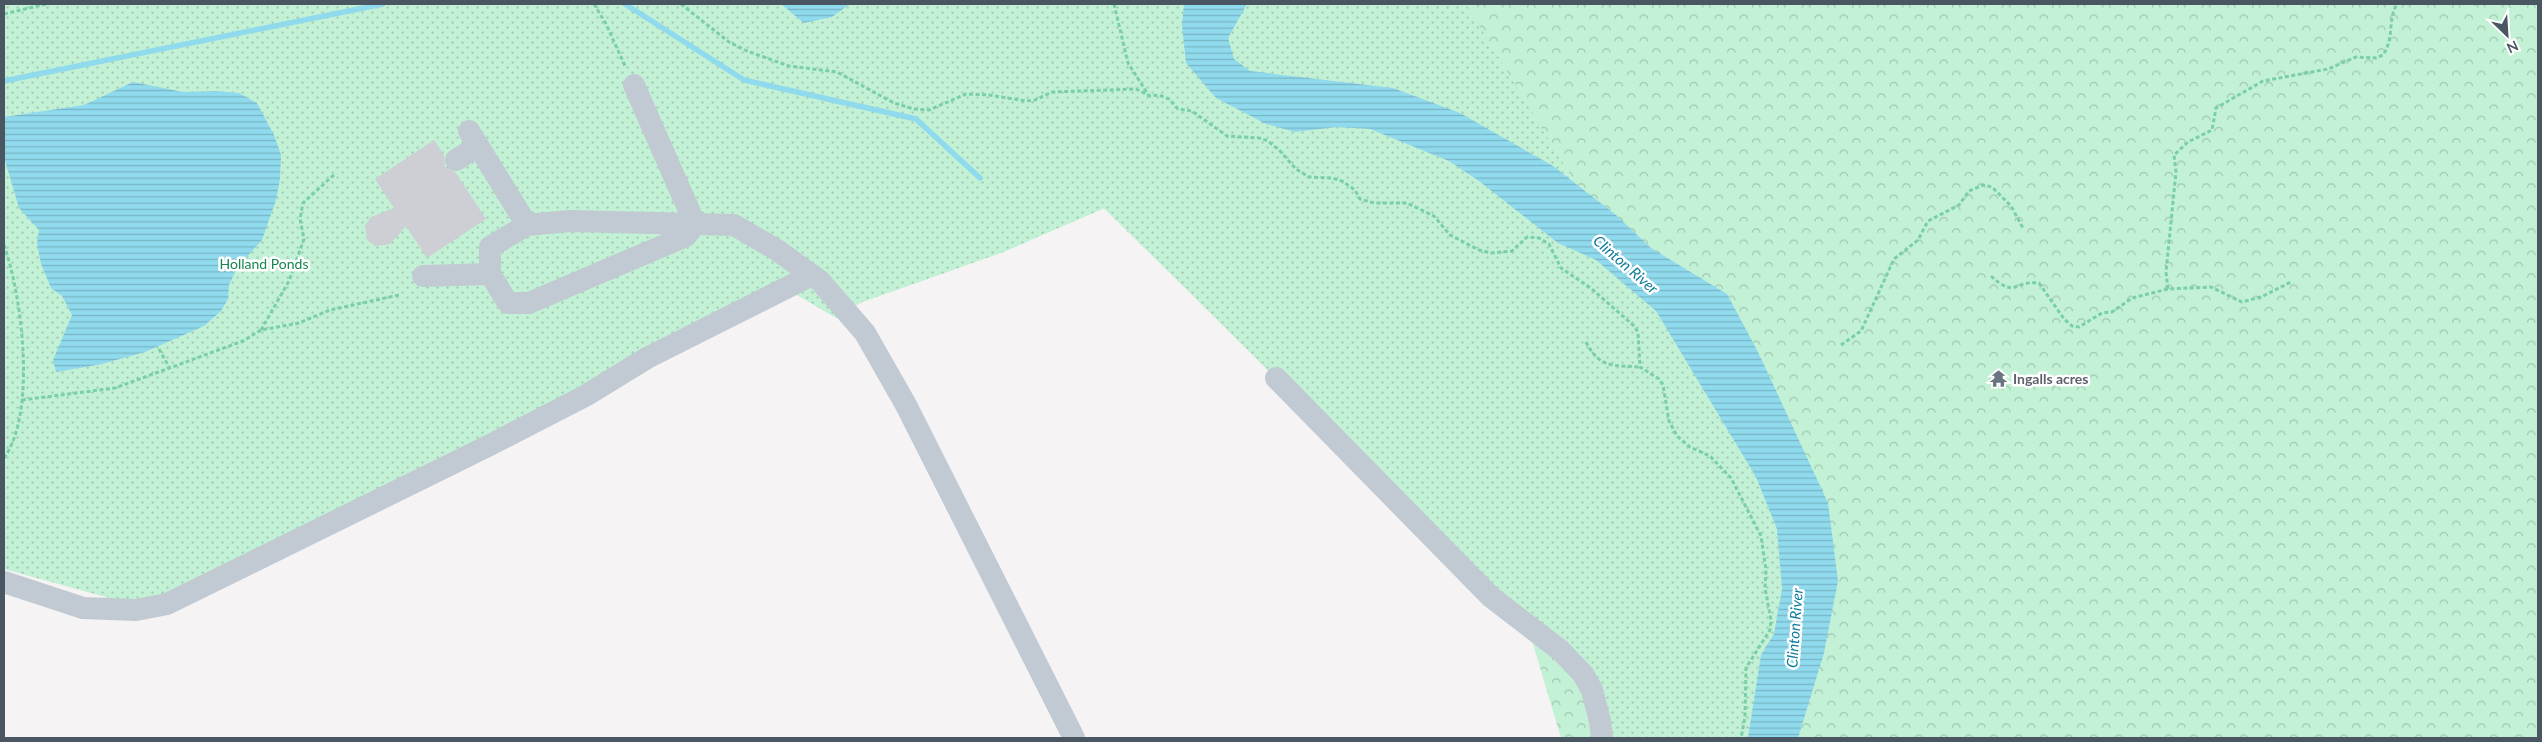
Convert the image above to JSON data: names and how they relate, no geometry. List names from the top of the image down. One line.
{"water":["Clinton River"],"parks":["Holland Ponds"],"places":{"temple":["Ingalls acres"]},"north":"bottom right"}
